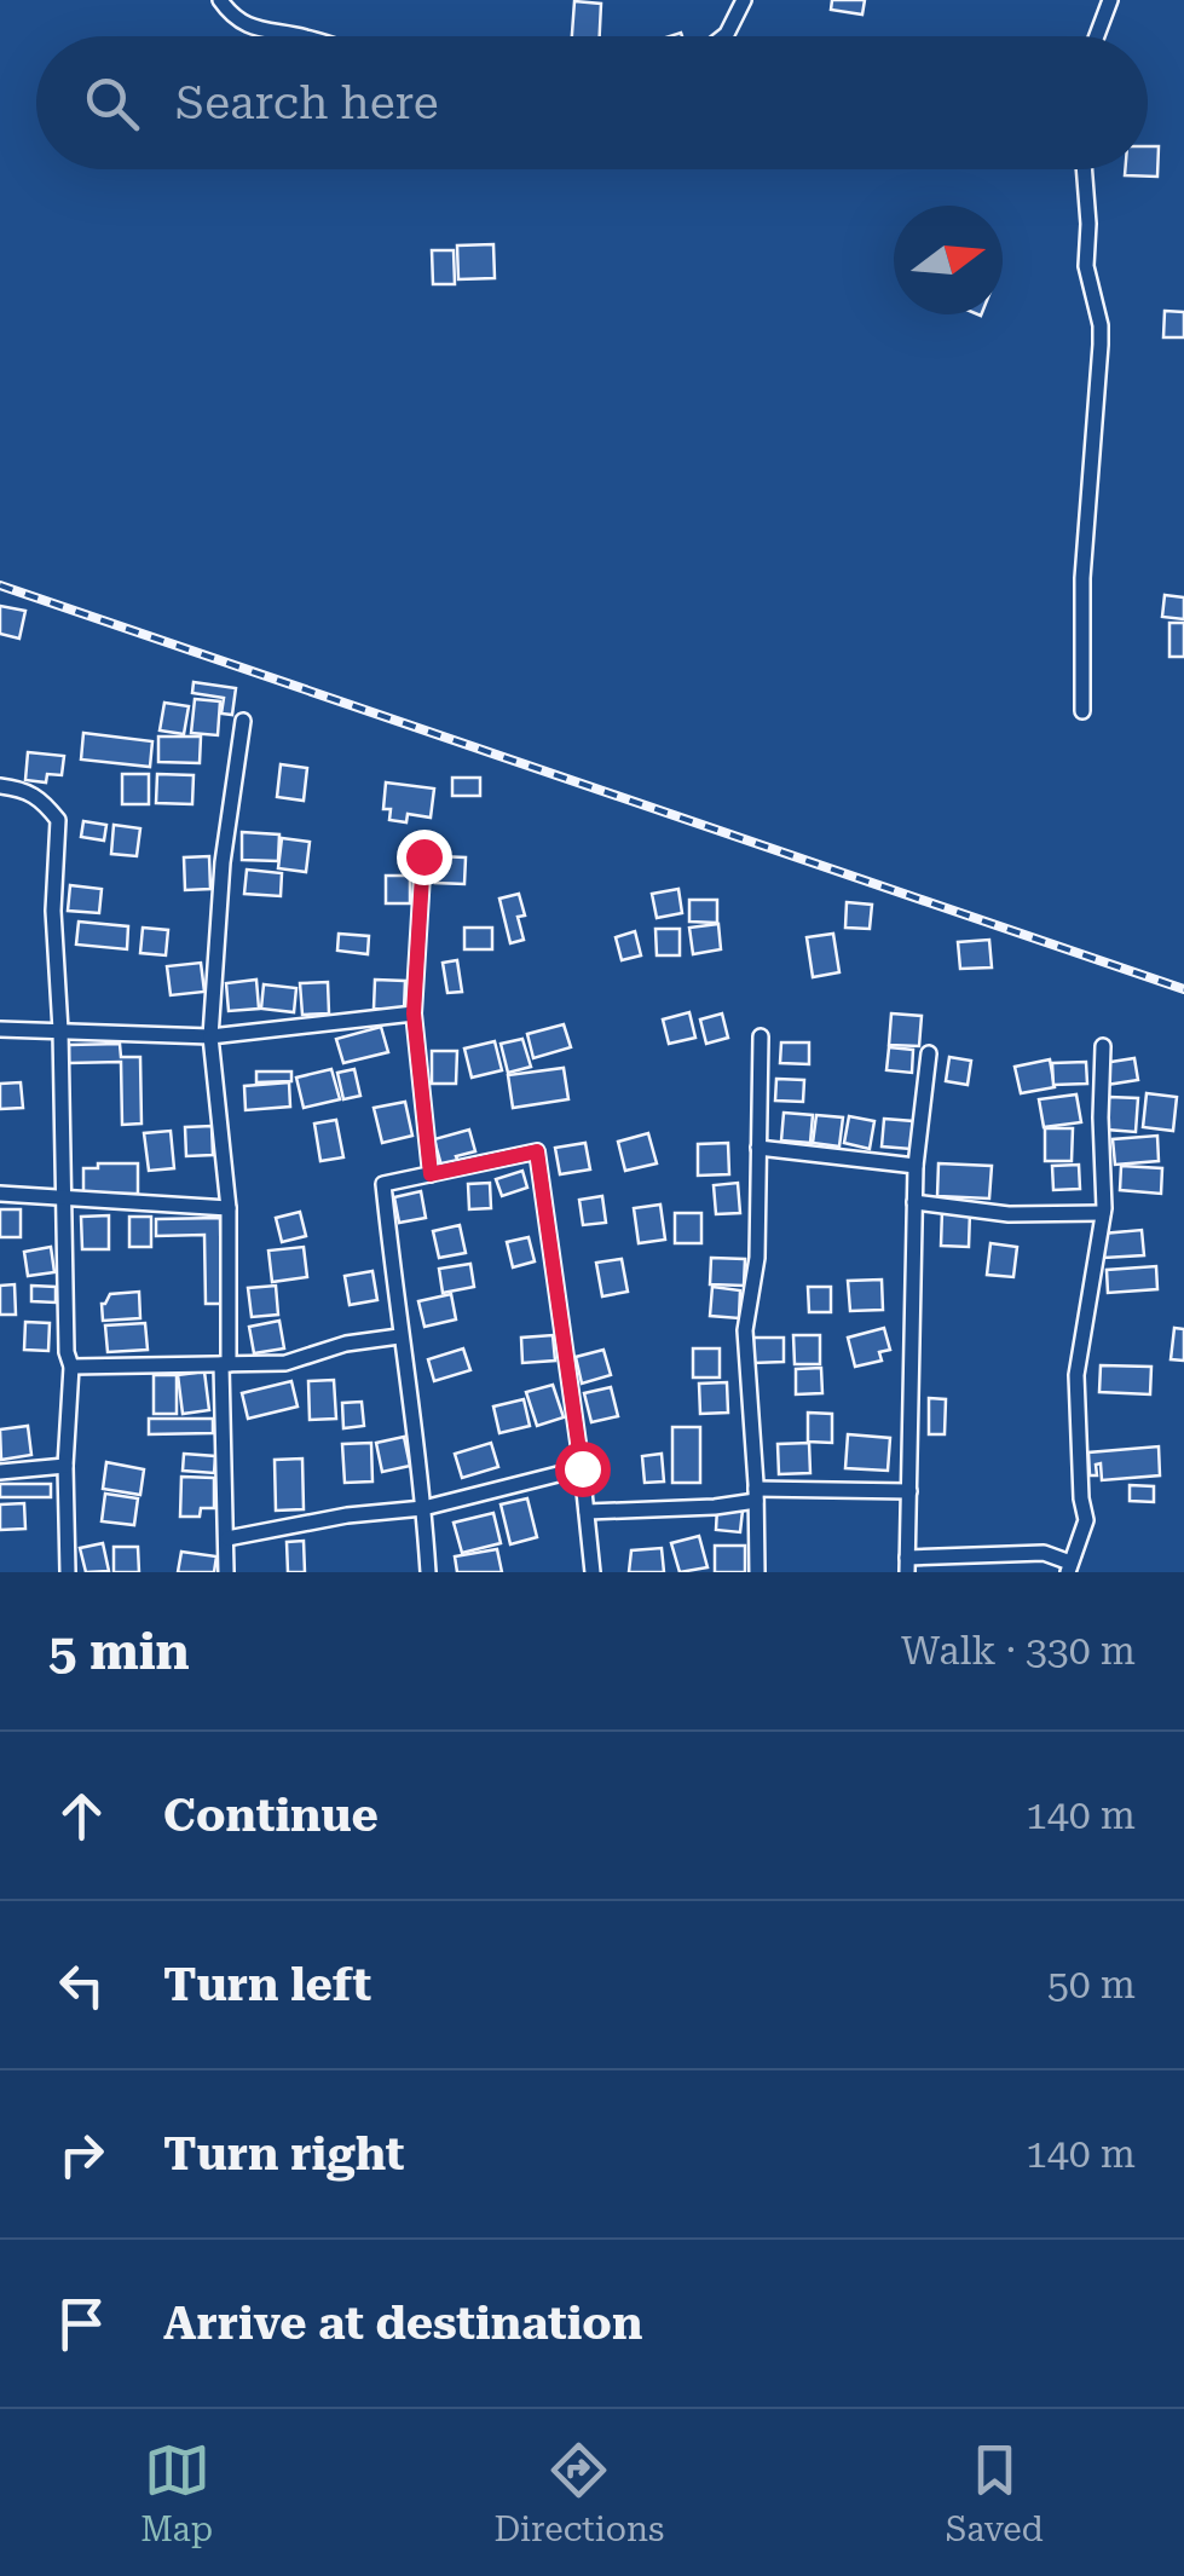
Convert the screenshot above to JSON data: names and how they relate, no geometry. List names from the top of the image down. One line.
{"north":"right","page":{"search":"Search here","heading":["5 min","Walk · 330 m"],"list":[["Continue","140 m"],["Turn left","50 m"],["Turn right","140 m"],"Arrive at destination"],"nav":["Map","Directions","Saved"]}}
